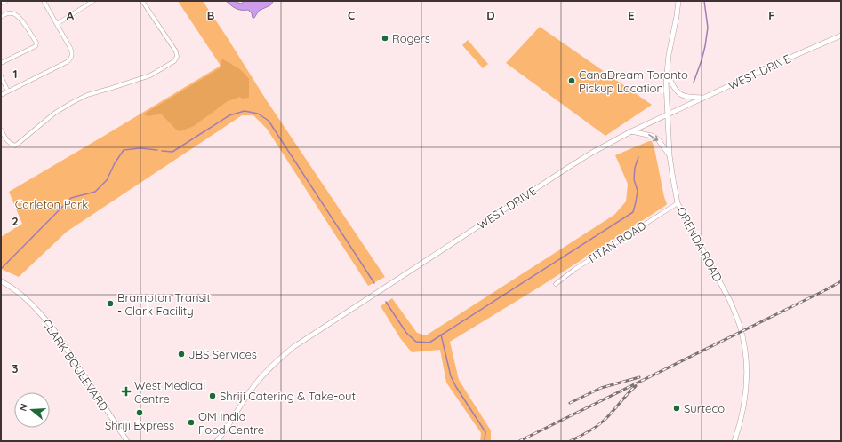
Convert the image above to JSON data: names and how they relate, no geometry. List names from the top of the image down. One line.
{"streets":{"street":["WEST DRIVE","TITAN ROAD","ORENDA ROAD","CLARK BOULEVARD"]},"crossings":[["WEST DRIVE","ORENDA ROAD"],["TITAN ROAD","ORENDA ROAD"]],"parks":["Carleton Park"],"places":{"other":["Rogers","CanaDream Toronto Pickup Location","Brampton Transit - Clark Facility","JBS Services","Shriji Catering & Take-out","Surteco","Shriji Express","OM India Food Centre"],"health":["West Medical Centre"]},"north":"left","grid":{"columns":["A","B","C","D","E","F"],"rows":["1","2","3"]}}
